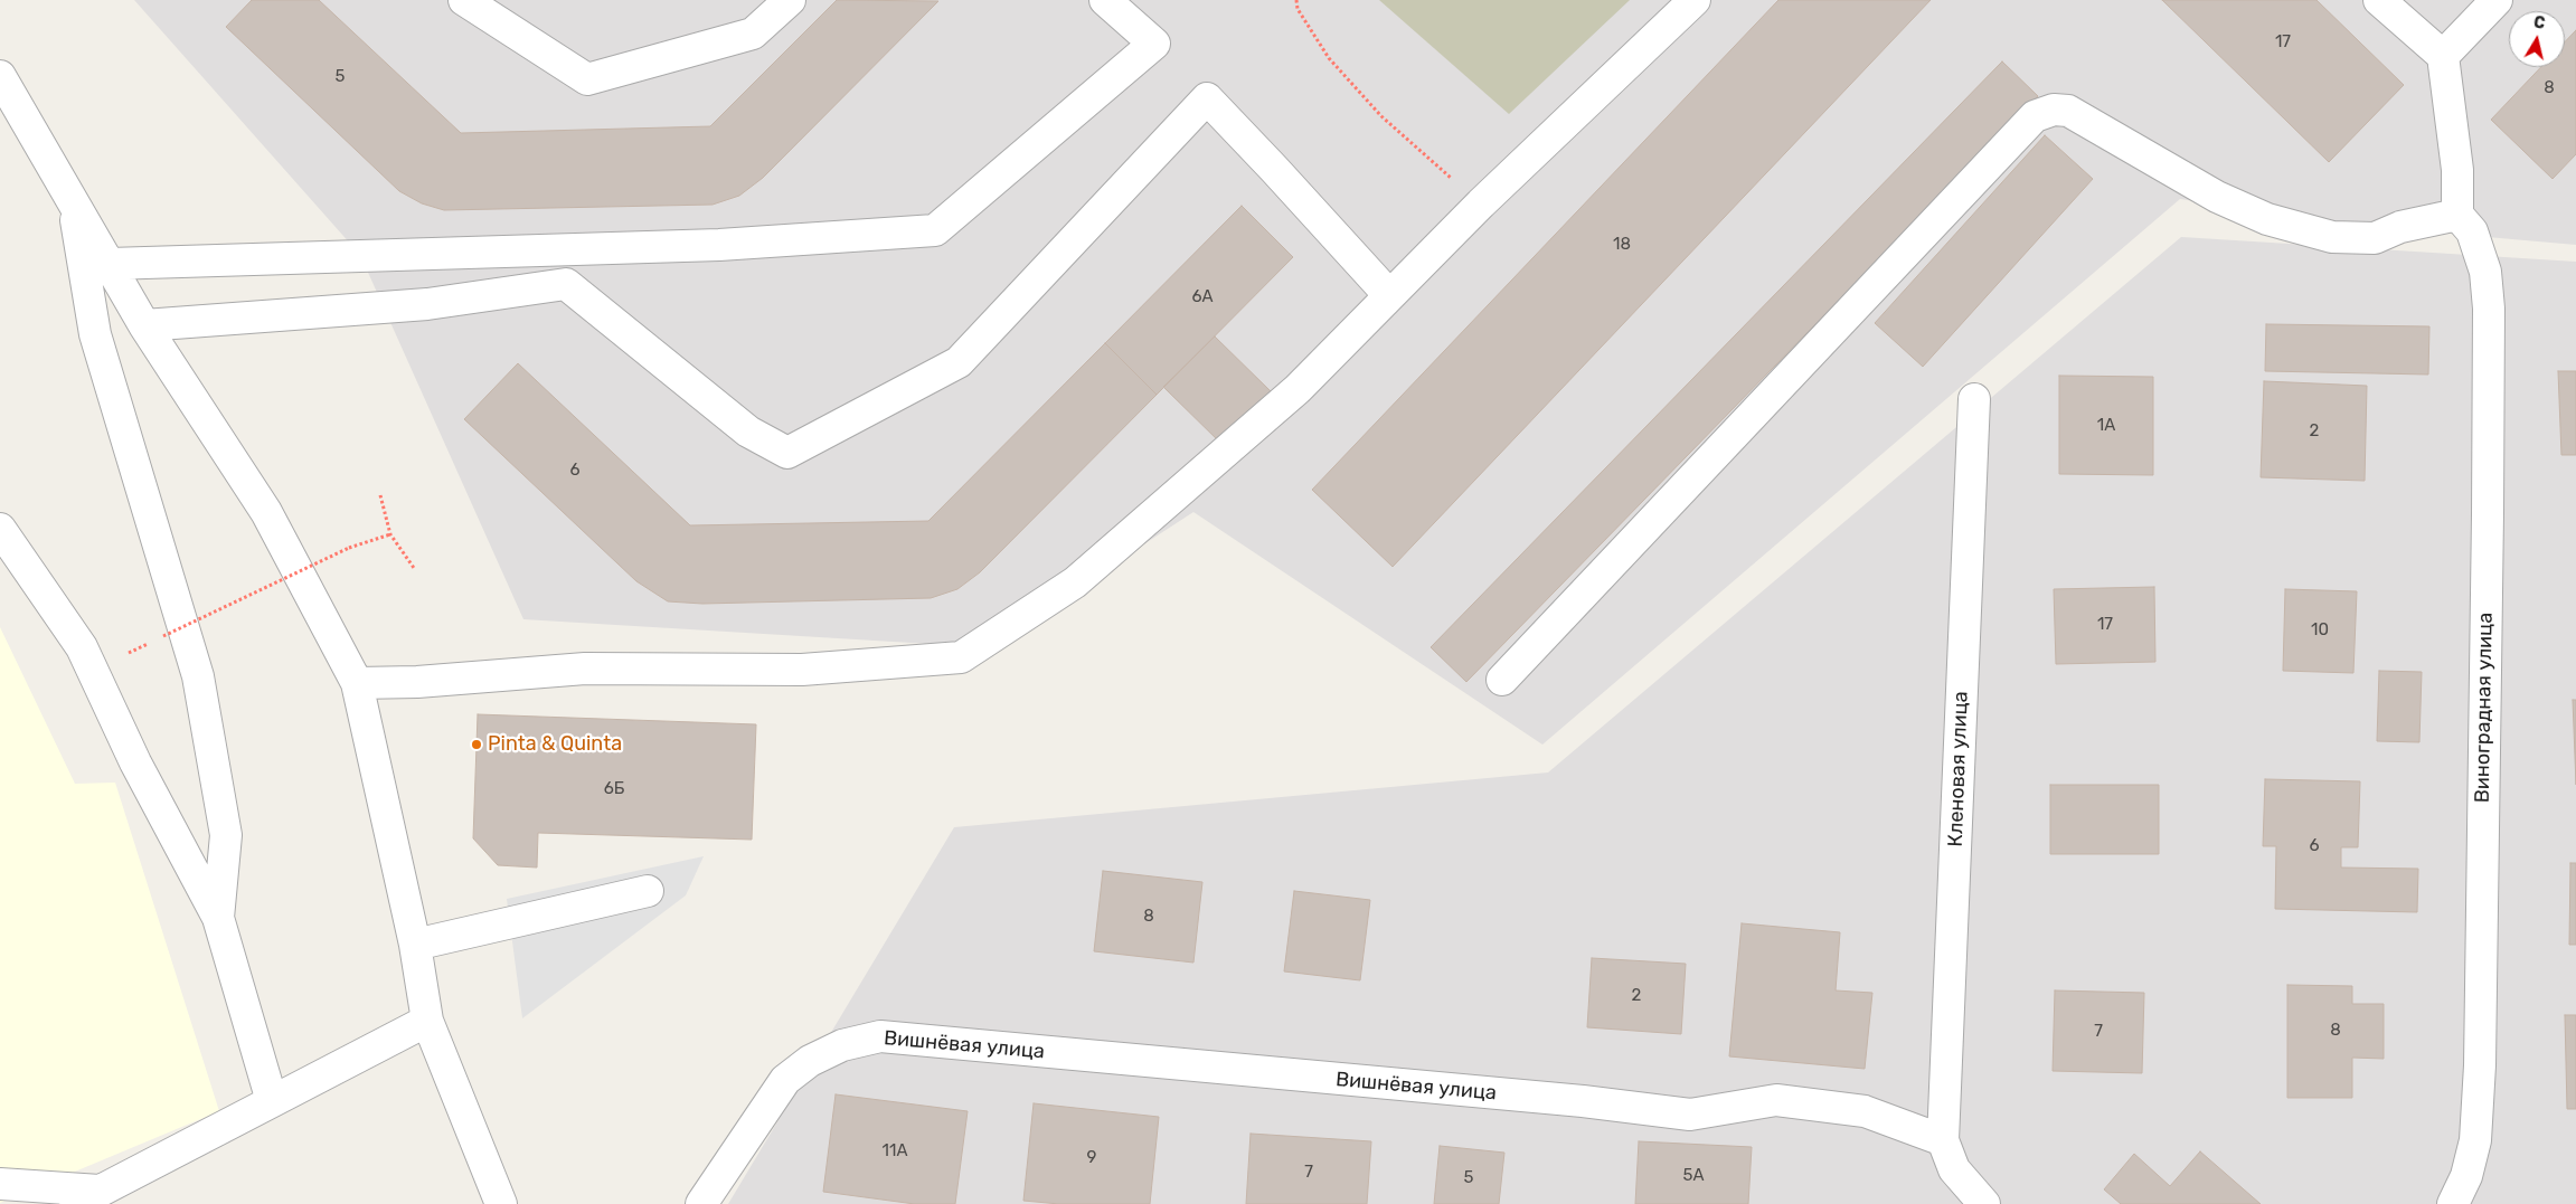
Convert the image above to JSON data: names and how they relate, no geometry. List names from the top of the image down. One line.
{"streets":{"street":["Виноградная улица","Кленовая улица","Вишнёвая улица"]},"crossings":[["Кленовая улица","Вишнёвая улица"]],"places":["Pinta & Quinta"],"house_numbers":["17","5","8","18","6А","1А","2","6","17","10","6Б","6","8","2","8","7","11А","9","7","5А","5"],"north":"top"}
